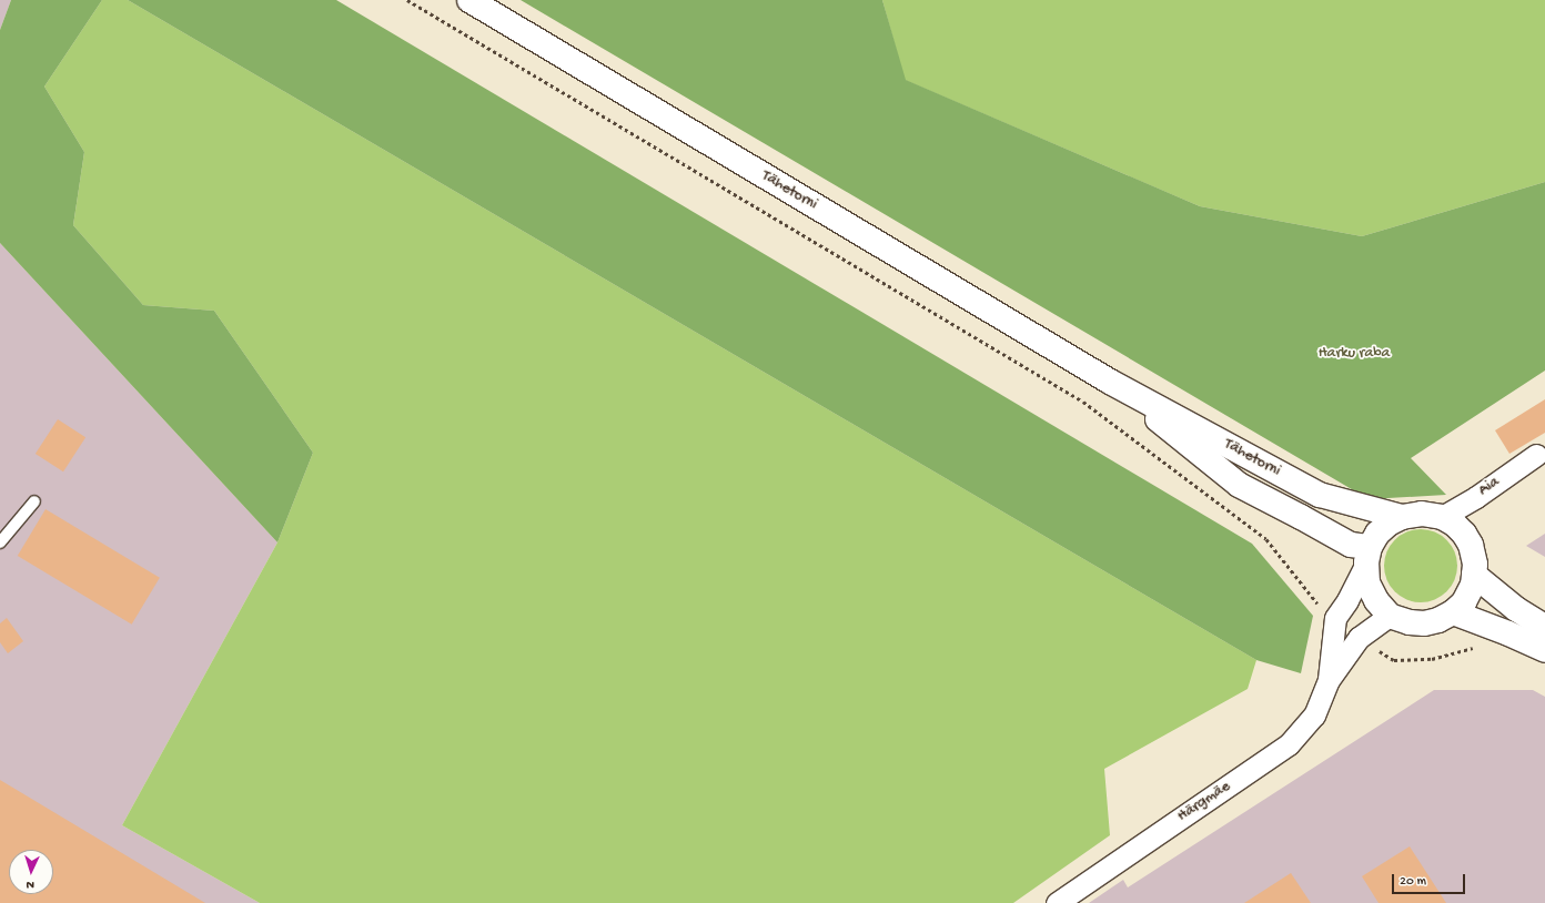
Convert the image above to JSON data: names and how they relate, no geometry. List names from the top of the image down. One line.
{"streets":{"street":["Tähetorni","Aia","Härgmäe"]},"crossings":[["Tähetorni","Aia"],["Tähetorni","Härgmäe"],["Aia","Härgmäe"]],"parks":["Harku raba"],"scale_bar":"20 m","north":"bottom"}
